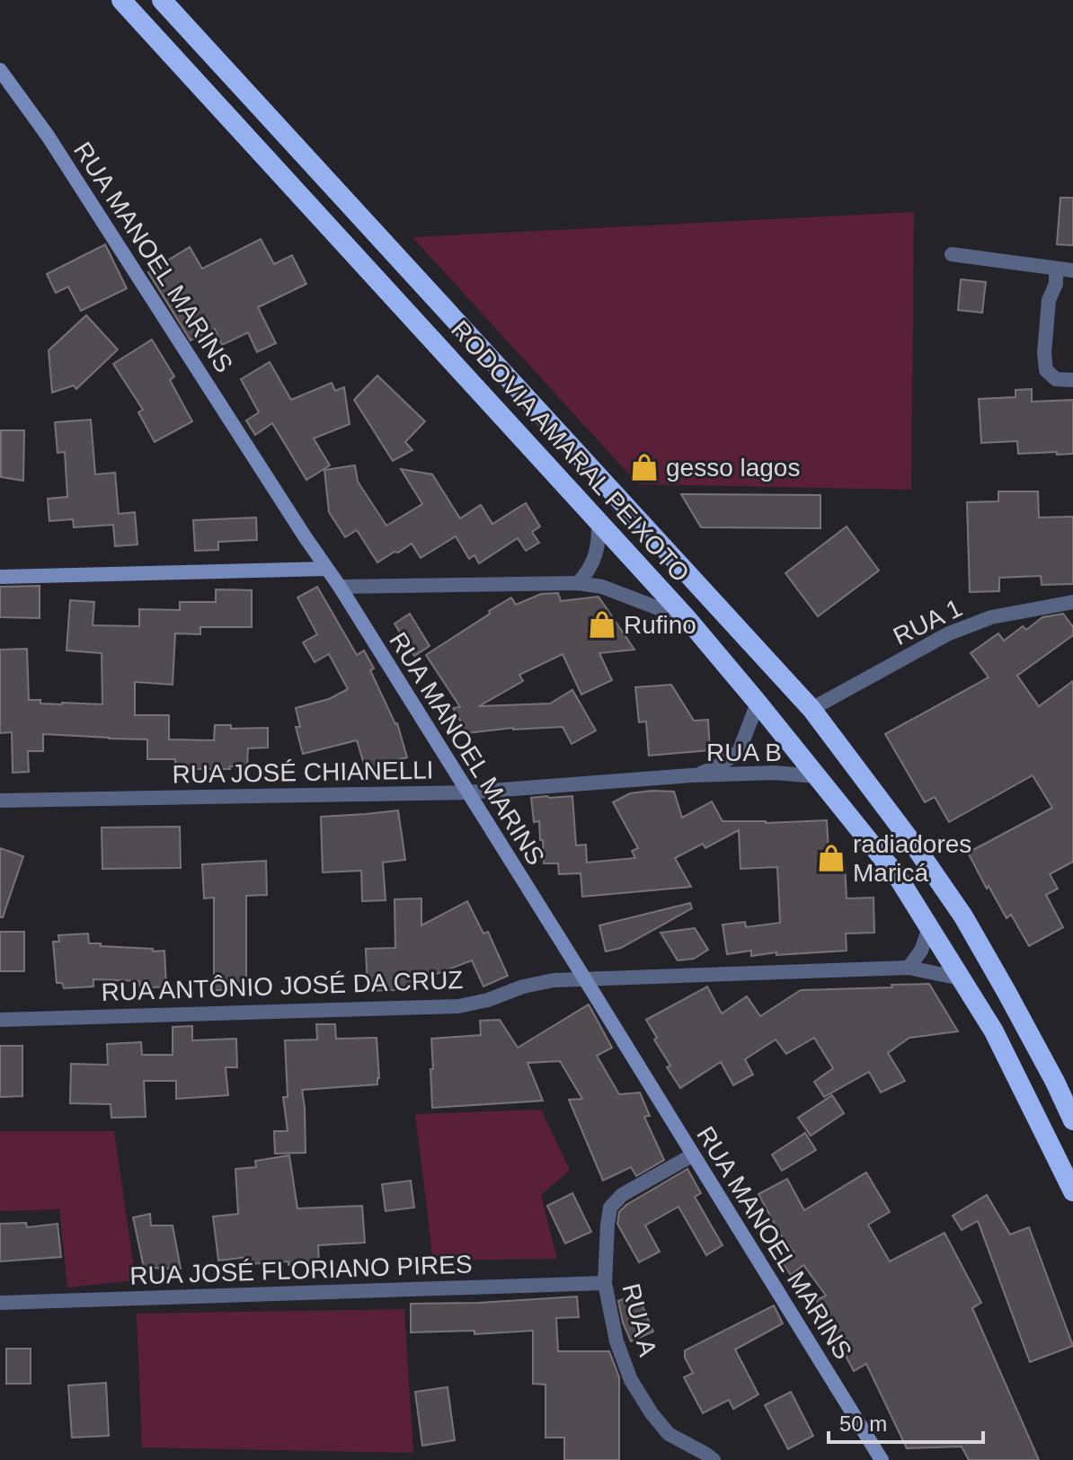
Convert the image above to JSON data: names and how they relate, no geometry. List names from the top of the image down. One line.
{"streets":{"highway":["RODOVIA AMARAL PEIXOTO"],"main road":["RUA MANOEL MARINS"],"street":["RUA 1","RUA B","RUA JOSÉ CHIANELLI","RUA ANTÔNIO JOSÉ DA CRUZ","RUA JOSÉ FLORIANO PIRES","RUA A"]},"crossings":[["RUA MANOEL MARINS","RUA JOSÉ CHIANELLI"],["RUA MANOEL MARINS","RUA ANTÔNIO JOSÉ DA CRUZ"],["RUA MANOEL MARINS","RUA A"],["RODOVIA AMARAL PEIXOTO","RUA 1"],["RODOVIA AMARAL PEIXOTO","RUA B"],["RUA B","RUA JOSÉ CHIANELLI"],["RUA JOSÉ FLORIANO PIRES","RUA A"]],"places":{"shop":["gesso lagos","Rufino","radiadores Maricá"]},"scale_bar":"50 m"}
